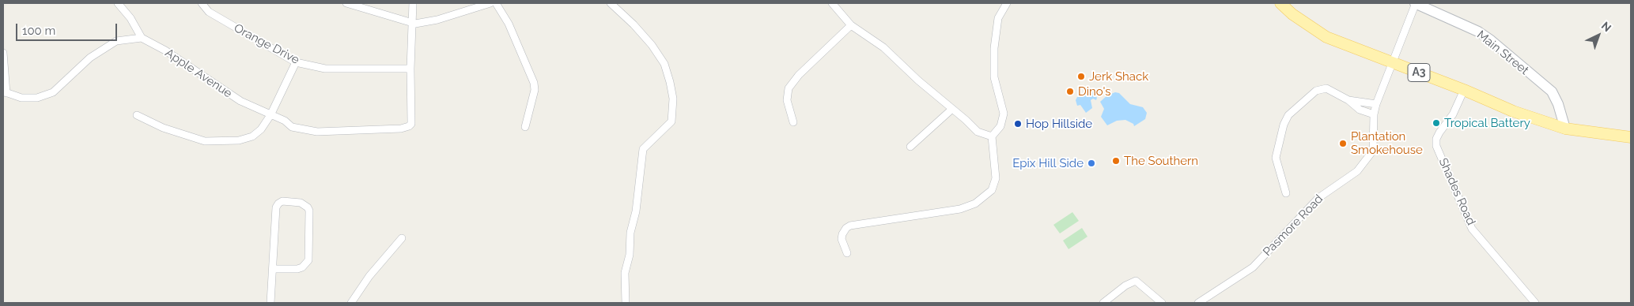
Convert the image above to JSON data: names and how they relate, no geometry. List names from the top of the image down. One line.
{"streets":{"main road":["A3"],"street":["Orange Drive","Main Street","Apple Avenue","Shades Road","Pasmore Road"]},"crossings":[["Orange Drive","Apple Avenue"],["Main Street","A3"],["Main Street","Pasmore Road"],["A3","Shades Road"],["A3","Pasmore Road"]],"places":["Jerk Shack","Dino's","Tropical Battery","Hop Hillside","Plantation Smokehouse","The Southern","Epix Hill Side"],"scale_bar":"100 m","north":"top right"}
